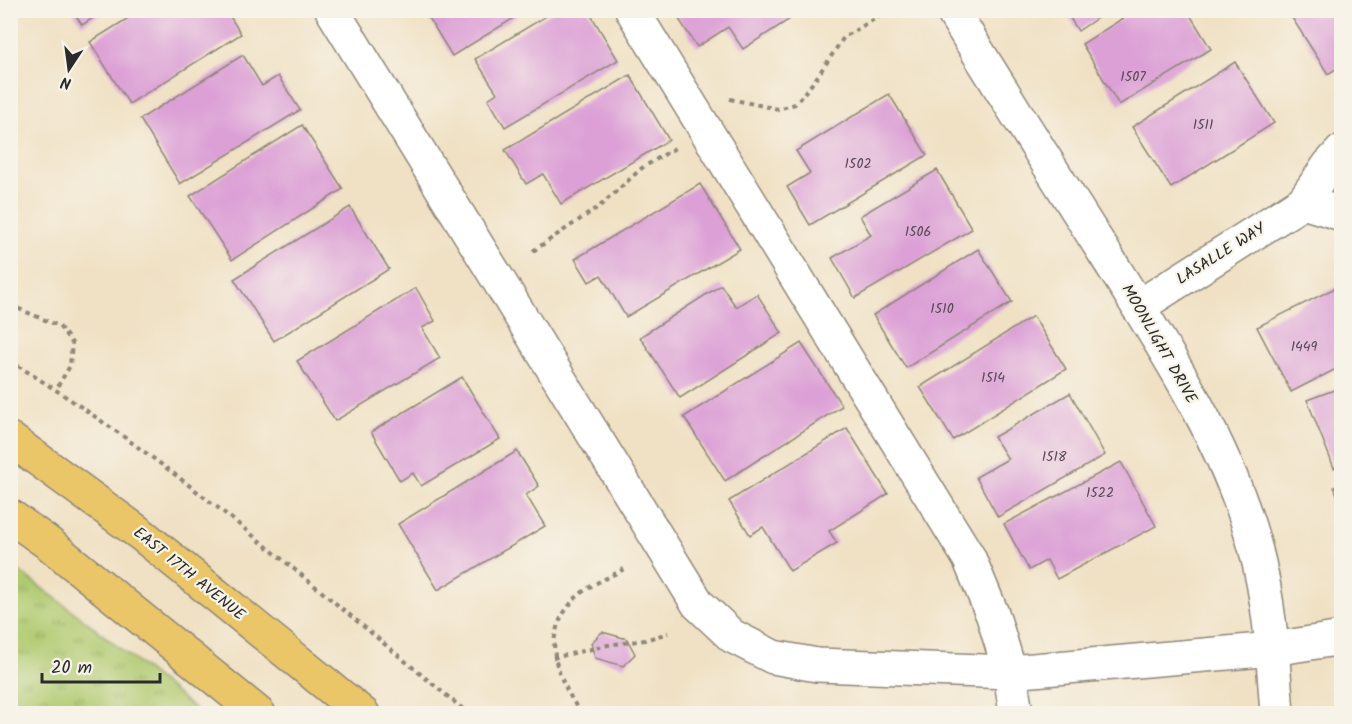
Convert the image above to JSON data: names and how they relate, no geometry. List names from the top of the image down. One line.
{"streets":{"main road":["EAST 17TH AVENUE"],"street":["LASALLE WAY","MOONLIGHT DRIVE"]},"crossings":[["LASALLE WAY","MOONLIGHT DRIVE"]],"house_numbers":["1507","1511","1502","1506","1510","1449","1514","1518","1522"],"scale_bar":"20 m","north":"bottom"}
